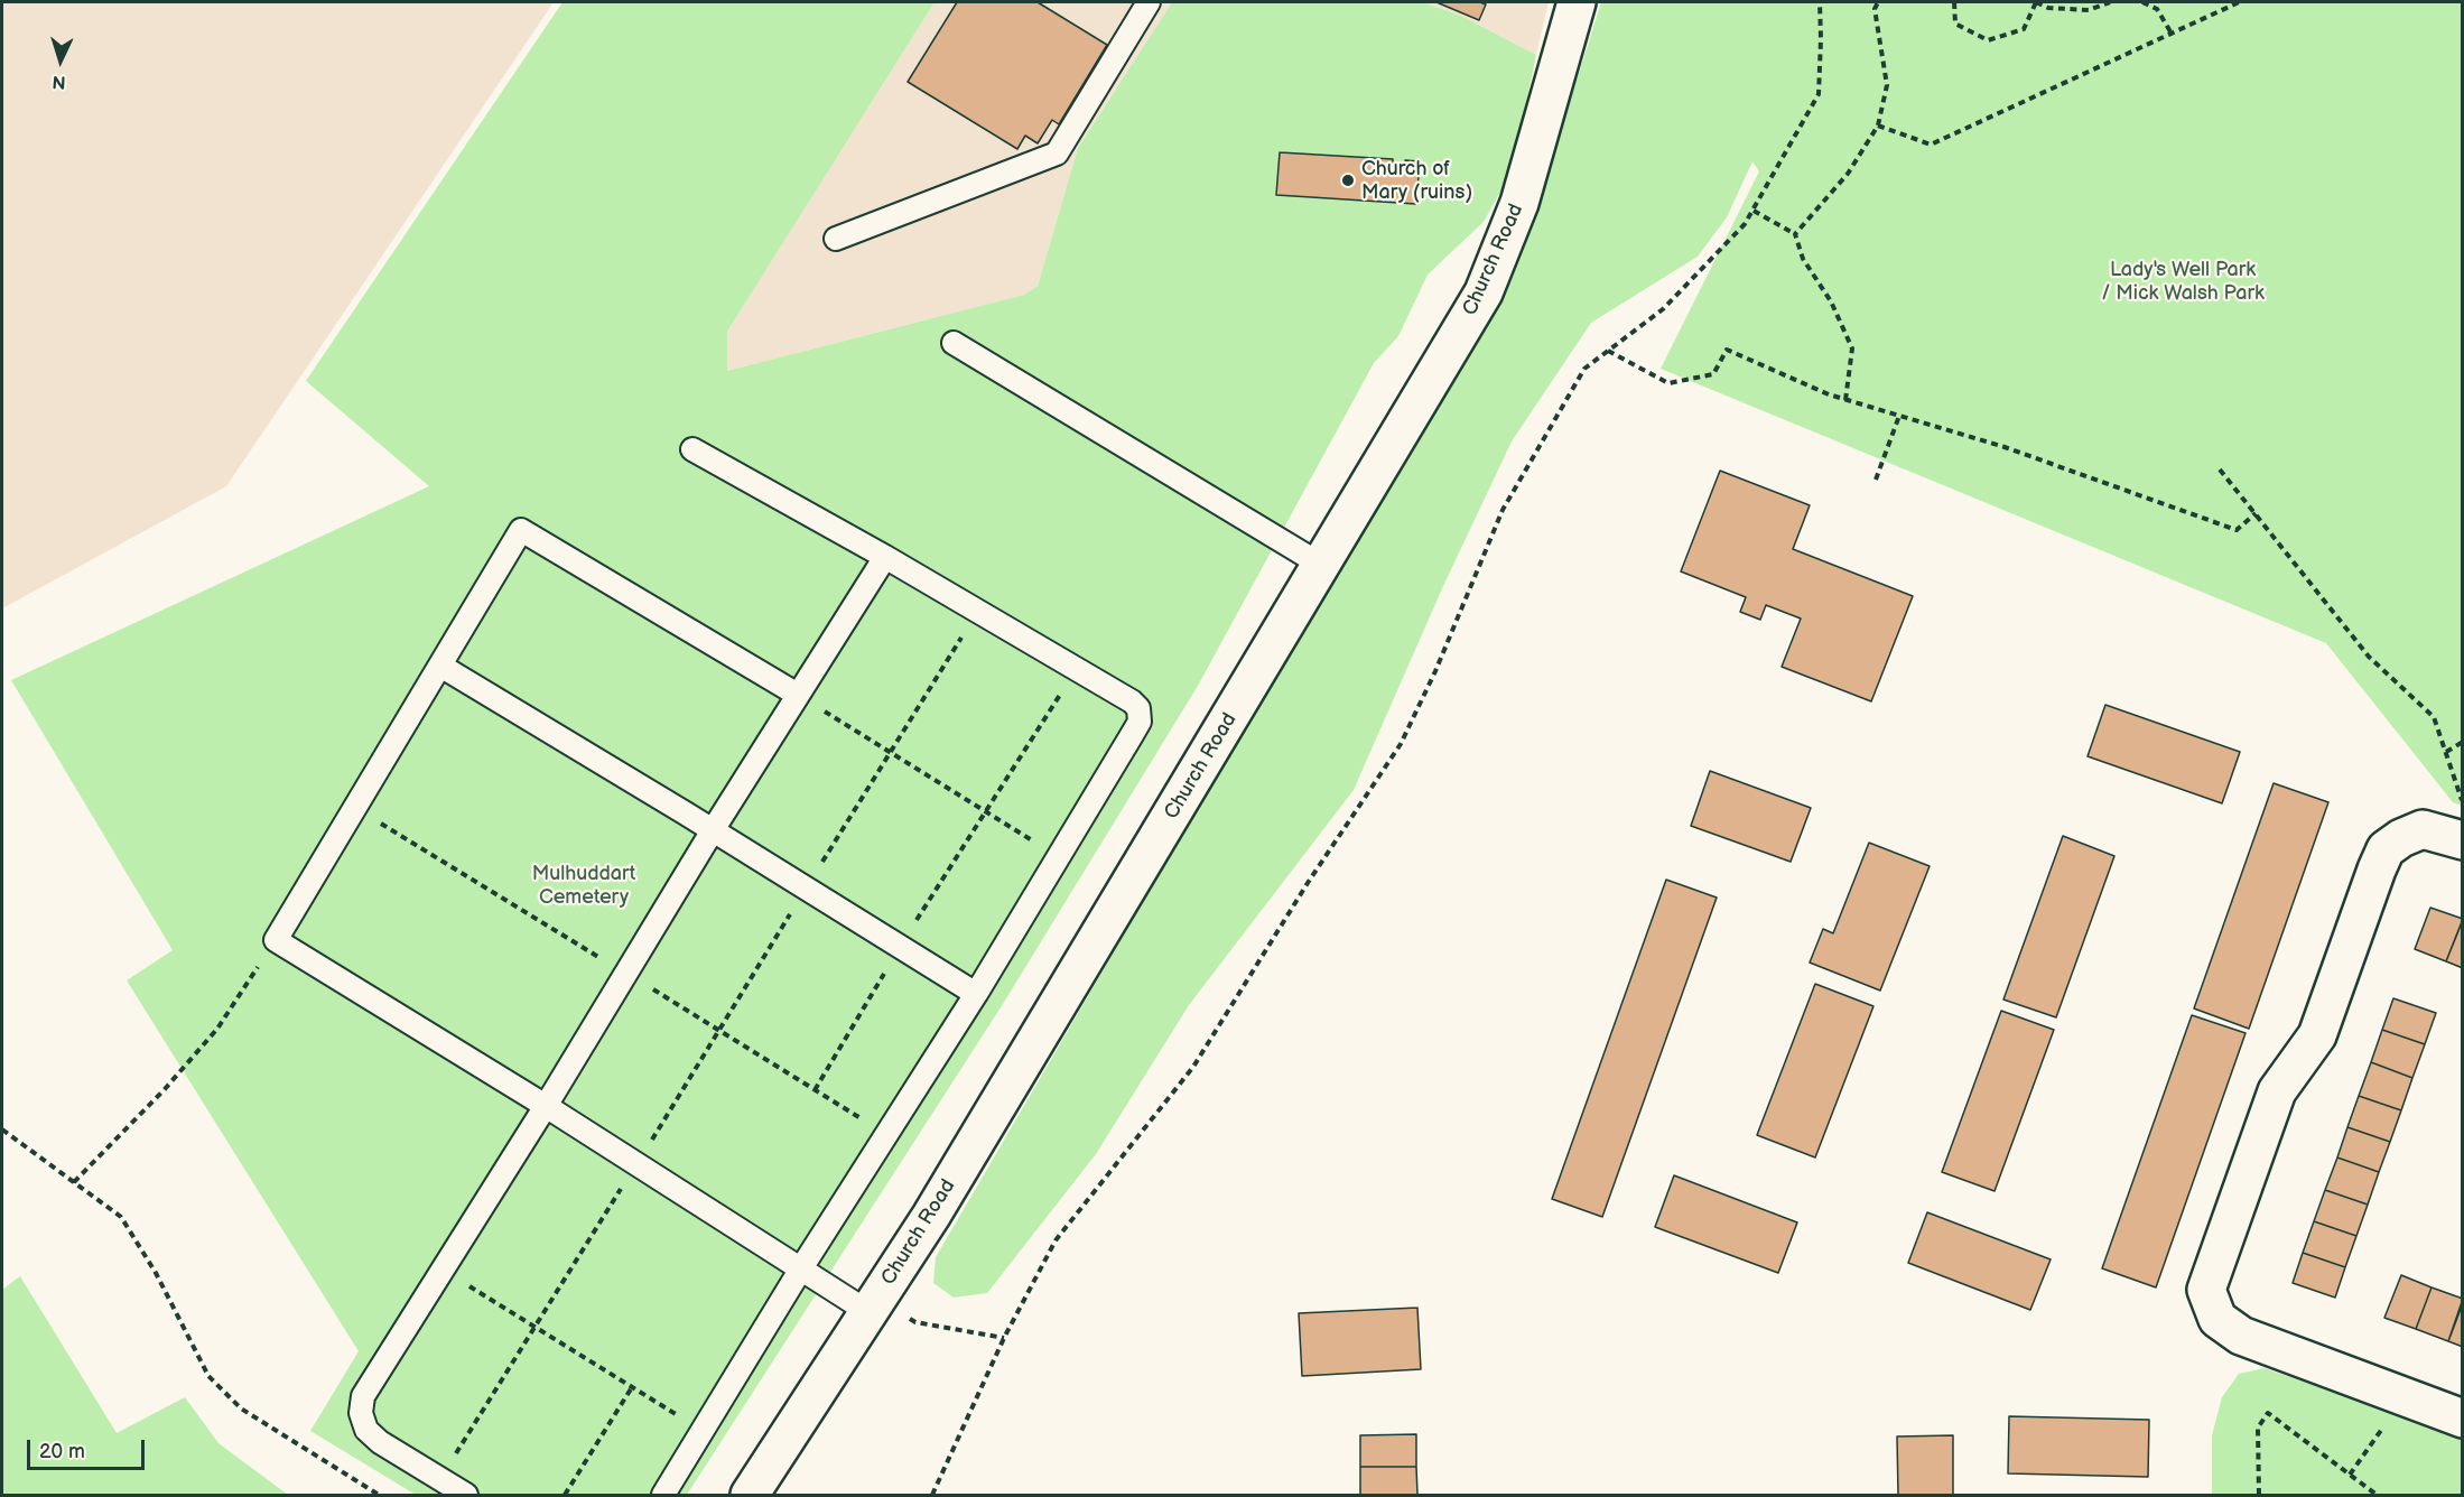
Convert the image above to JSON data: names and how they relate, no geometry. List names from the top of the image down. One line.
{"streets":{"street":["Church Road"]},"parks":["Lady's Well Park / Mick Walsh Park","Mulhuddart Cemetery"],"places":["Church of Mary (ruins)"],"scale_bar":"20 m","north":"bottom"}
